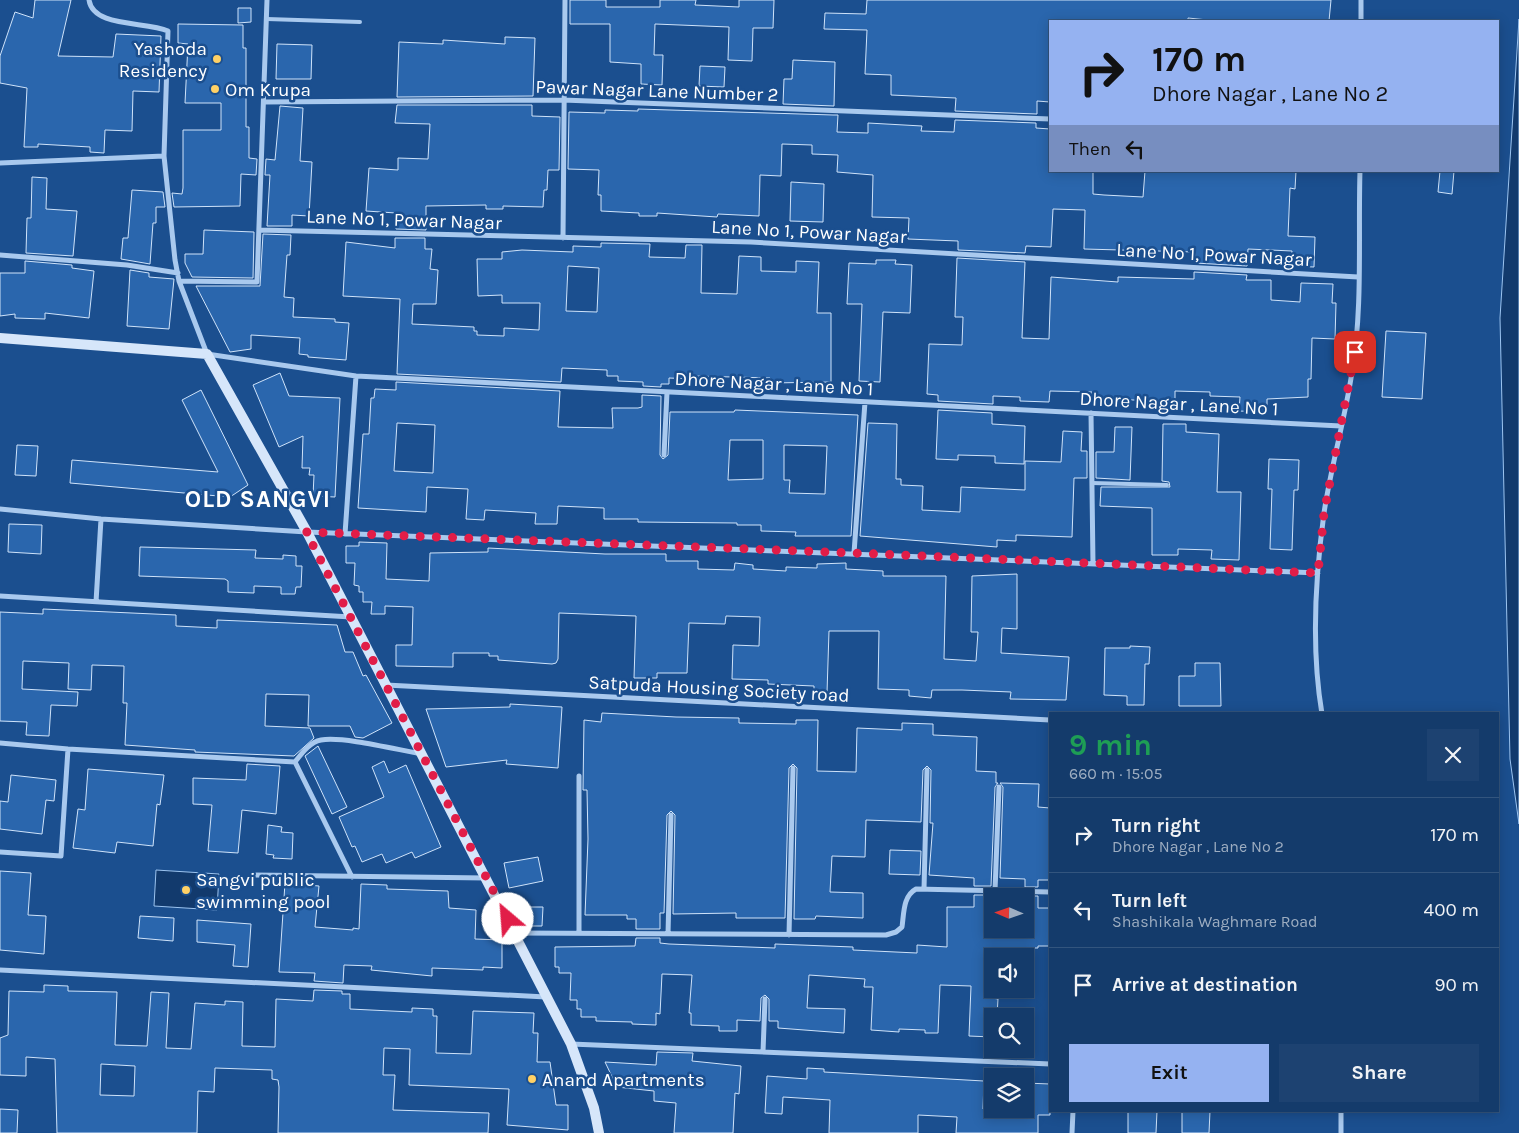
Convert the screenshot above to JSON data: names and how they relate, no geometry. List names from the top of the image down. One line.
{"streets":{"street":["Pawar Nagar Lane Number 2","Lane No 1, Powar Nagar","Dhore Nagar , Lane No 1","Satpuda Housing Society road"]},"districts":["OLD SANGVI"],"places":["Yashoda Residency","Om Krupa","Sangvi public swimming pool","Anand Apartments"],"north":"left","page":{"turn":["170 m","Dhore Nagar , Lane No 2"],"then":"Then","heading":["9 min","660 m · 15:05"],"list":[{"name":"Turn right","note":"Dhore Nagar , Lane No 2","value":"170 m"},{"name":"Turn left","note":"Shashikala Waghmare Road","value":"400 m"},{"name":"Arrive at destination","value":"90 m"}],"buttons":["Exit","Share"]}}
